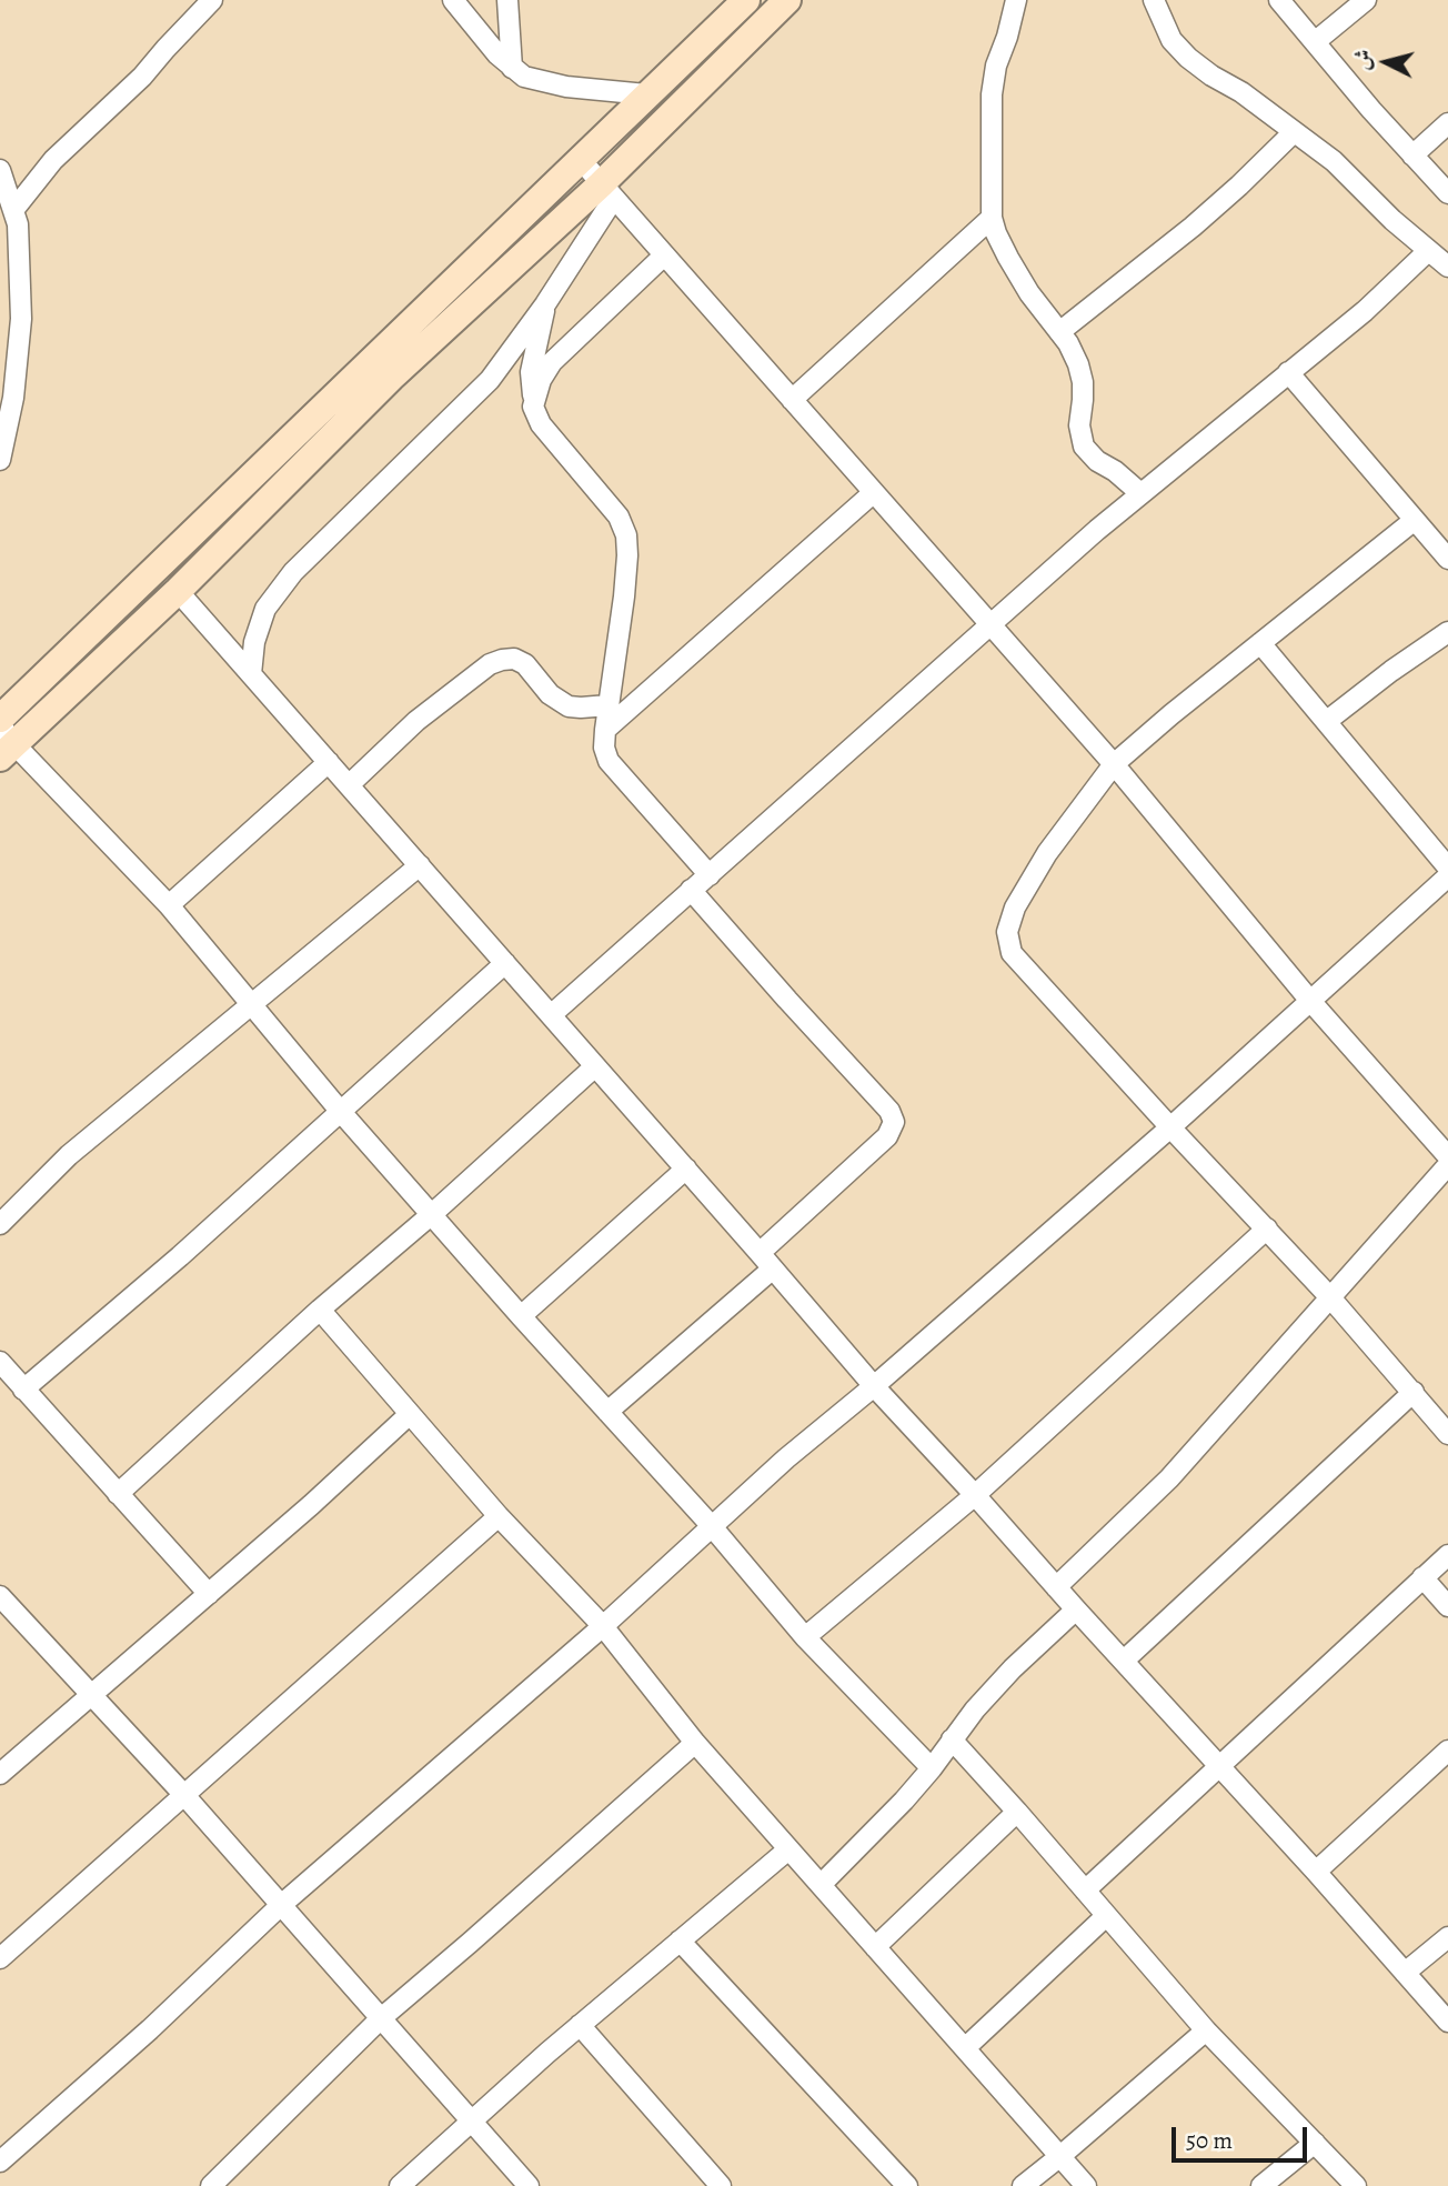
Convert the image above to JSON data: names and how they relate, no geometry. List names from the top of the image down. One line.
{"scale_bar":"50 m","north":"left"}
